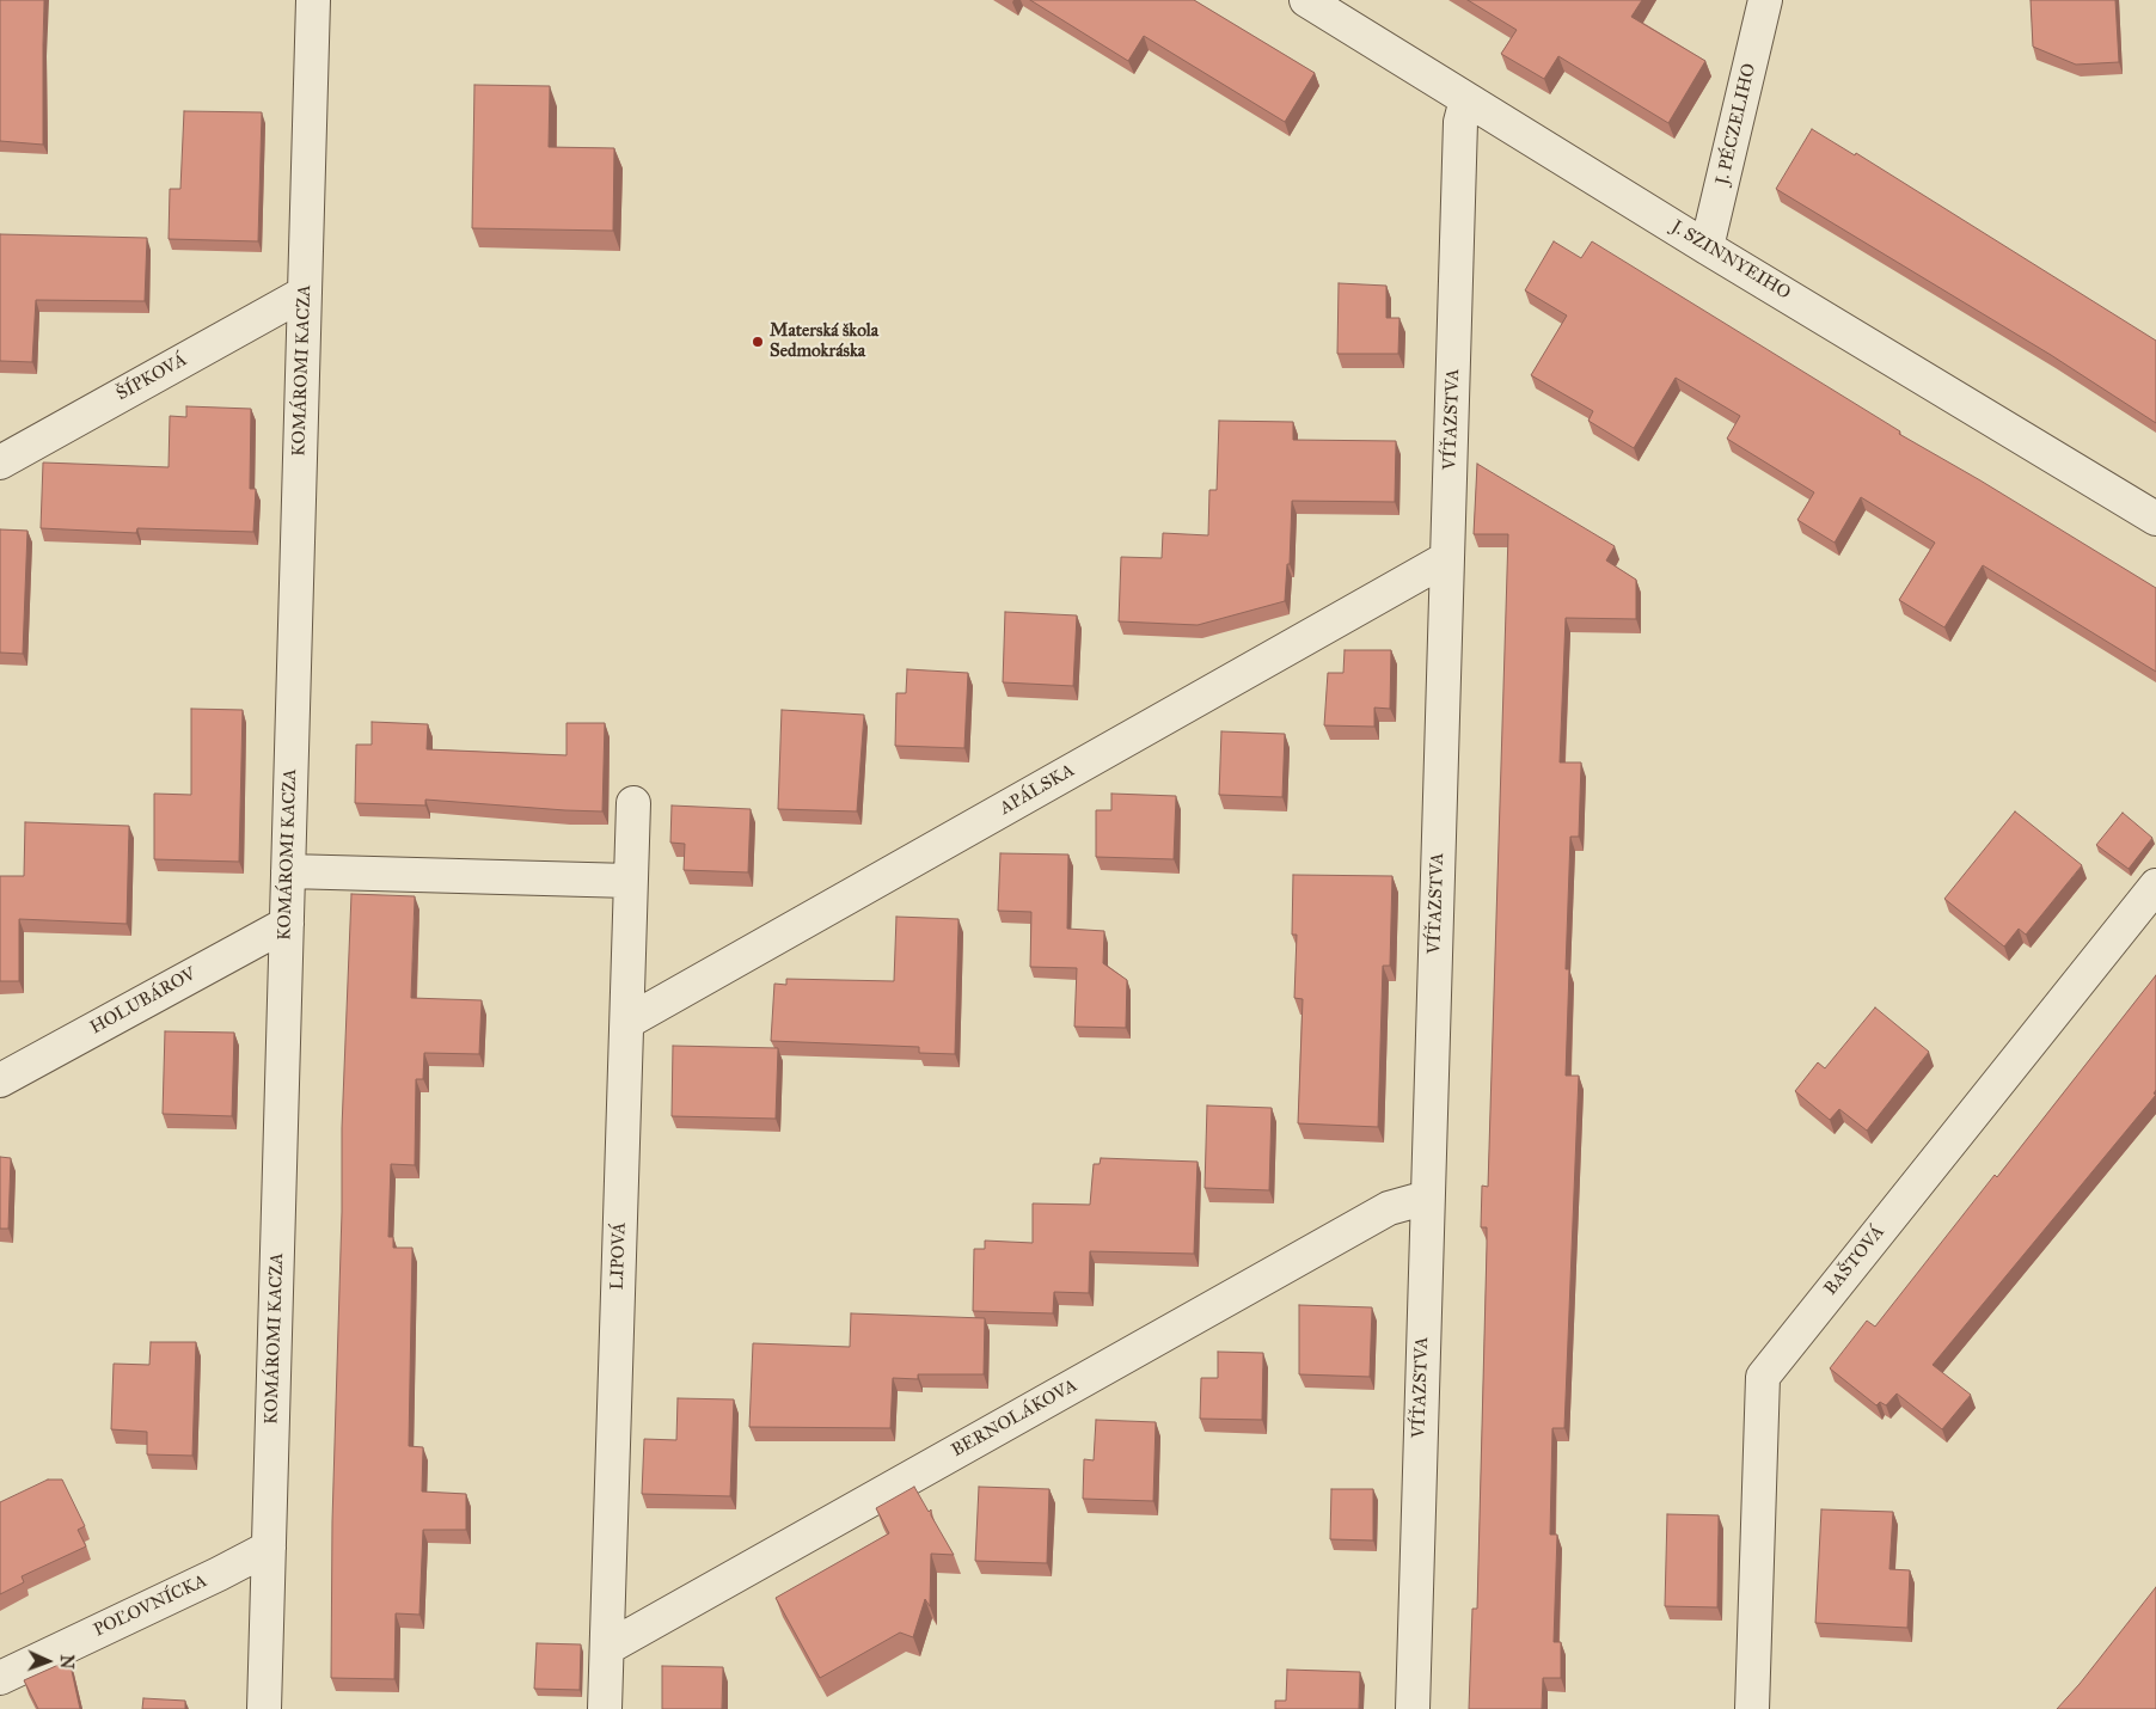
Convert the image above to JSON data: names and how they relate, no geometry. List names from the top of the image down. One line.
{"streets":{"street":["J. PÉCZELIHO","J. SZINNYEIHO","KOMÁROMI KACZA","ŠÍPKOVÁ","VÍŤAZSTVA","APÁLSKA","HOLUBÁROV","LIPOVÁ","BAŠTOVÁ","BERNOLÁKOVA","POĽOVNÍCKA"]},"crossings":[["J. PÉCZELIHO","J. SZINNYEIHO"],["J. SZINNYEIHO","VÍŤAZSTVA"],["KOMÁROMI KACZA","ŠÍPKOVÁ"],["KOMÁROMI KACZA","HOLUBÁROV"],["KOMÁROMI KACZA","POĽOVNÍCKA"],["VÍŤAZSTVA","APÁLSKA"],["VÍŤAZSTVA","BERNOLÁKOVA"],["APÁLSKA","LIPOVÁ"],["LIPOVÁ","BERNOLÁKOVA"]],"places":["Materská škola Sedmokráska"],"north":"right"}
